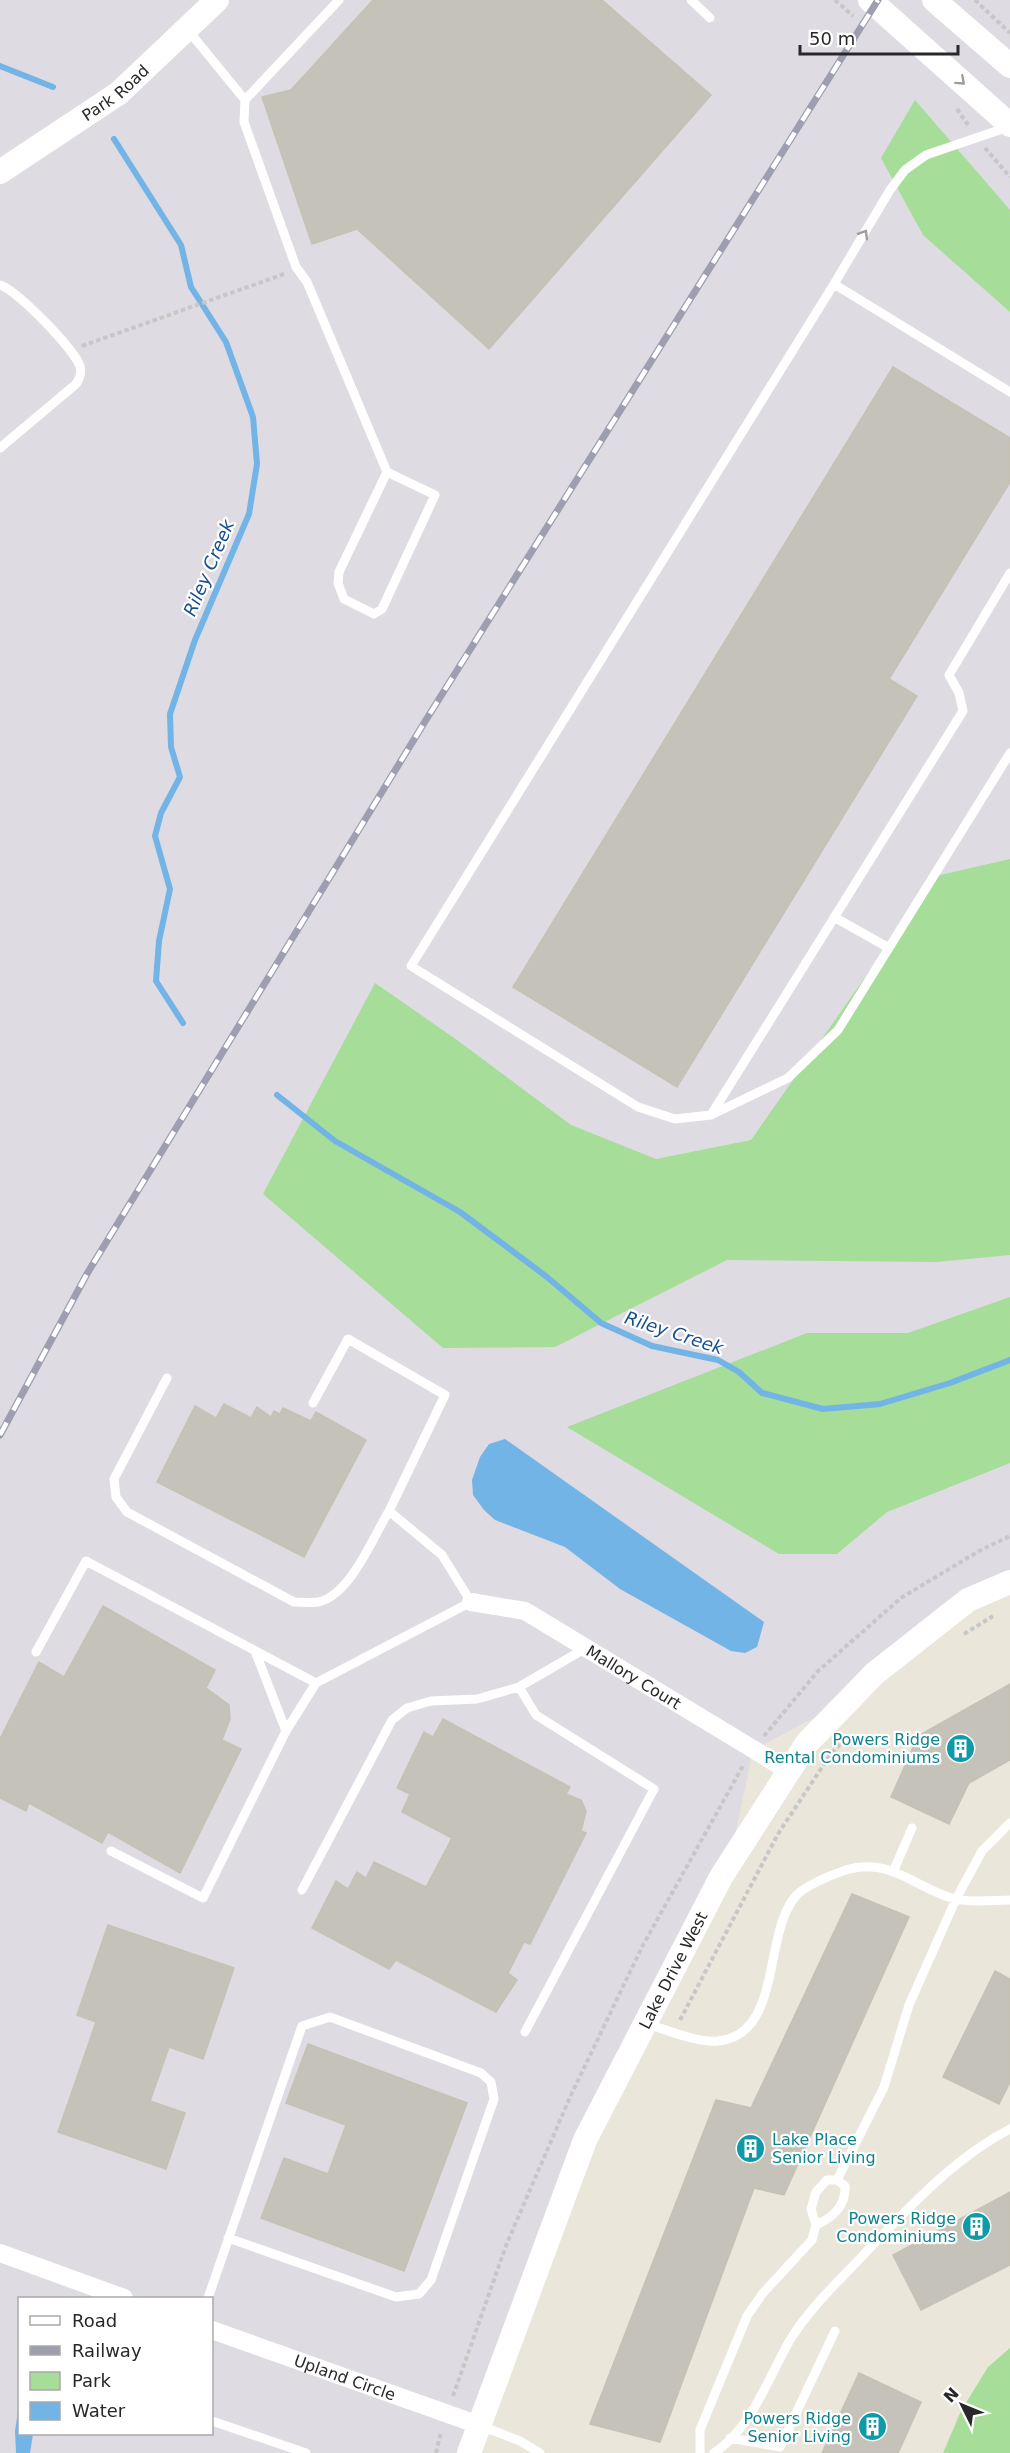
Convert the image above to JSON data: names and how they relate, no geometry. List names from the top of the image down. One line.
{"streets":{"street":["Park Road","Mallory Court","Lake Drive West","Upland Circle"]},"crossings":[["Mallory Court","Lake Drive West"],["Lake Drive West","Upland Circle"]],"water":["Riley Creek"],"places":{"building":["Powers Ridge Rental Condominiums","Lake Place Senior Living","Powers Ridge Condominiums","Powers Ridge Senior Living"]},"legend":["Road","Railway","Park","Water"],"scale_bar":"50 m","north":"top left"}
